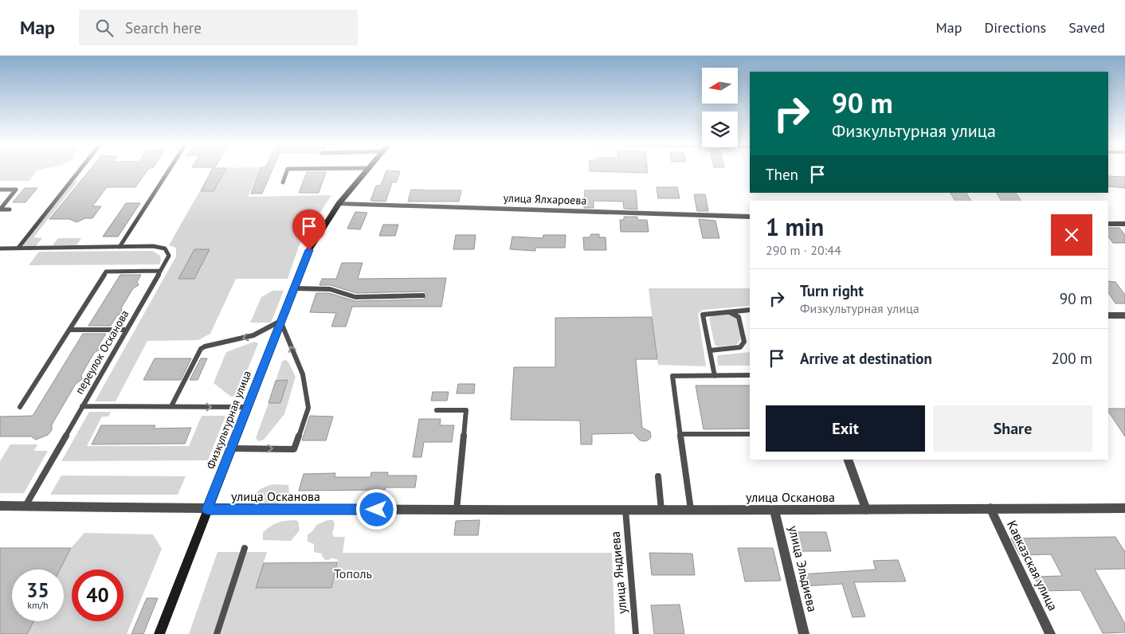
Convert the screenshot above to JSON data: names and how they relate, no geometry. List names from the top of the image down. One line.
{"streets":{"main road":["Физкультурная улица"],"street":["улица Ялхароева","улица Осканова","Кавказская улица","улица Эльдиева"],"lane":["переулок Осканова","улица Яндиева"]},"crossings":[["улица Ялхароева","Физкультурная улица"],["переулок Осканова","улица Осканова"],["Физкультурная улица","улица Осканова"],["улица Осканова","Кавказская улица"],["улица Осканова","улица Эльдиева"],["улица Осканова","улица Яндиева"]],"parks":["Тополь"],"north":"left","page":{"header":"Map","search":"Search here","nav":["Map","Directions","Saved"],"turn":["90 m","Физкультурная улица"],"then":"Then","heading":["1 min","290 m · 20:44"],"list":[{"name":"Turn right","note":"Физкультурная улица","value":"90 m"},{"name":"Arrive at destination","value":"200 m"}],"buttons":["Exit","Share"],"speed":"35 km/h","limit":"40"}}
